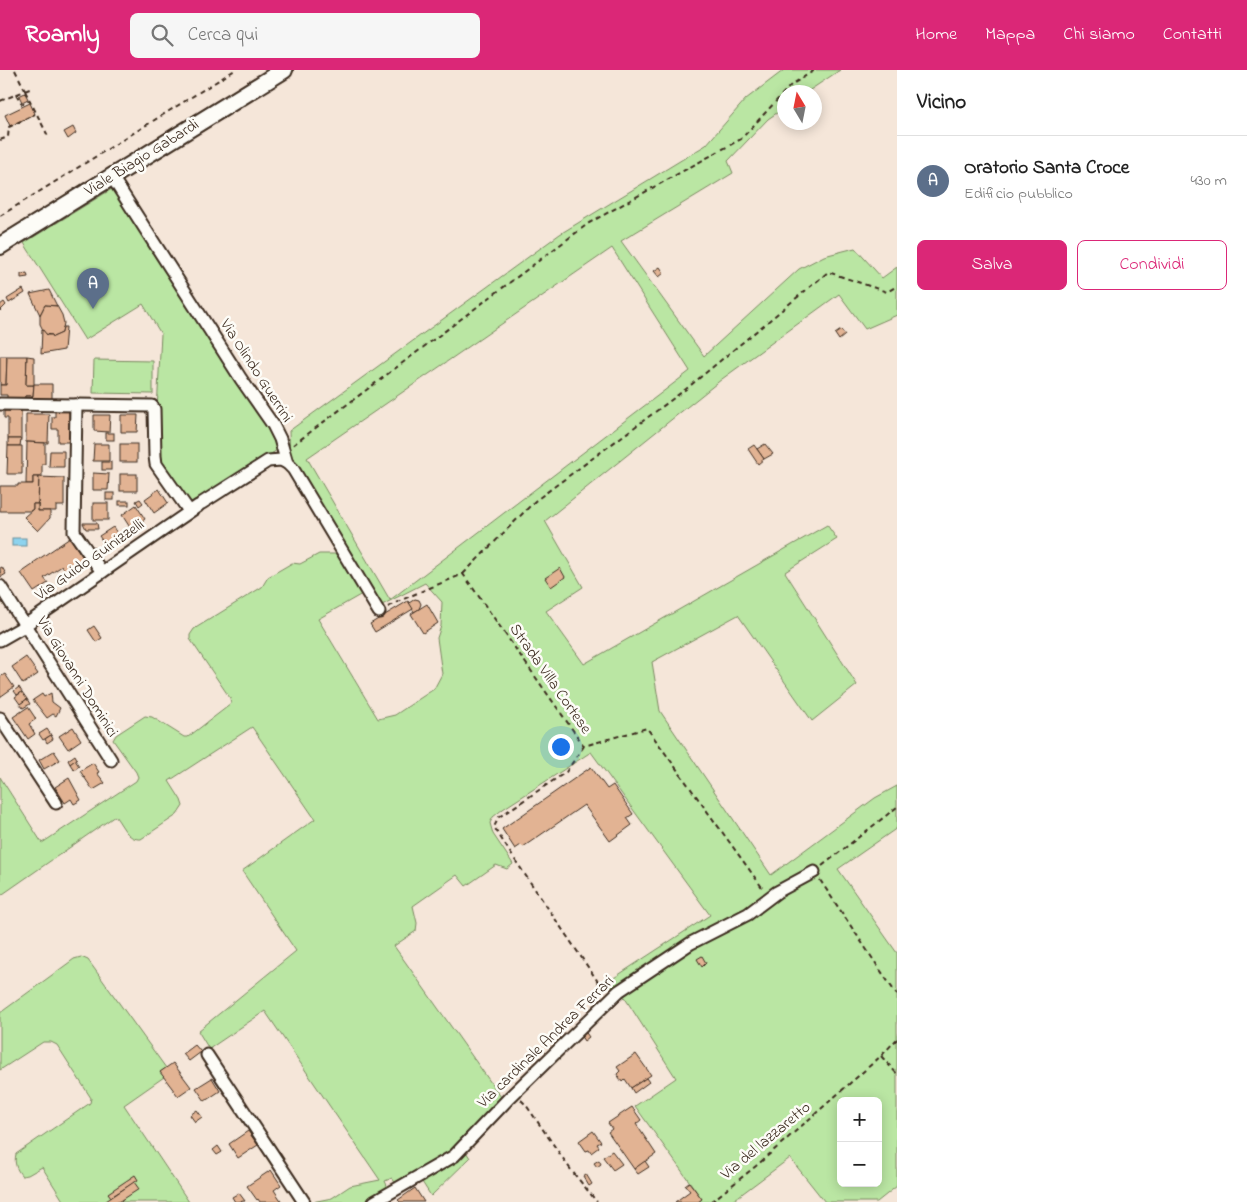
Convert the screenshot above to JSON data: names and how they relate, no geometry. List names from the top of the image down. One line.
{"streets":{"street":["Viale Biagio Gabardi","Via Olindo Guerrini","Via Guido Guinizzelli","Via Giovanni Dominici","Via cardinale Andrea Ferrari"],"path":["Strada Villa Cortese","Via del lazzaretto"]},"crossings":[["Viale Biagio Gabardi","Via Olindo Guerrini"],["Via Olindo Guerrini","Via Guido Guinizzelli"],["Via Guido Guinizzelli","Via Giovanni Dominici"],["Strada Villa Cortese","Via cardinale Andrea Ferrari"]],"north":"top","page":{"header":"Roamly","search":"Cerca qui","nav":["Home","Mappa","Chi siamo","Contatti"],"heading":"Vicino","list":[{"mark":"A","name":"Oratorio Santa Croce","note":"Edificio pubblico","value":"430 m"}],"buttons":["Salva","Condividi"],"pins":"A","map_buttons":["+","−"]}}
